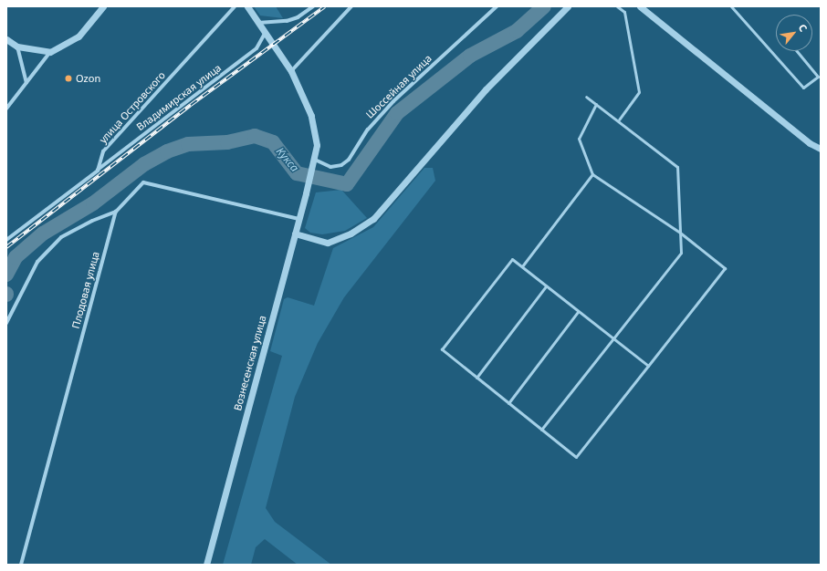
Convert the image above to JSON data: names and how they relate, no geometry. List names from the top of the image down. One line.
{"streets":{"street":["Шоссейная улица","Владимирская улица","улица Островского","Плодовая улица","Вознесенская улица"]},"crossings":[["Шоссейная улица","Вознесенская улица"],["Владимирская улица","улица Островского"],["Владимирская улица","Вознесенская улица"],["Плодовая улица","Вознесенская улица"]],"water":["Кукса"],"places":["Ozon"],"north":"top right"}
